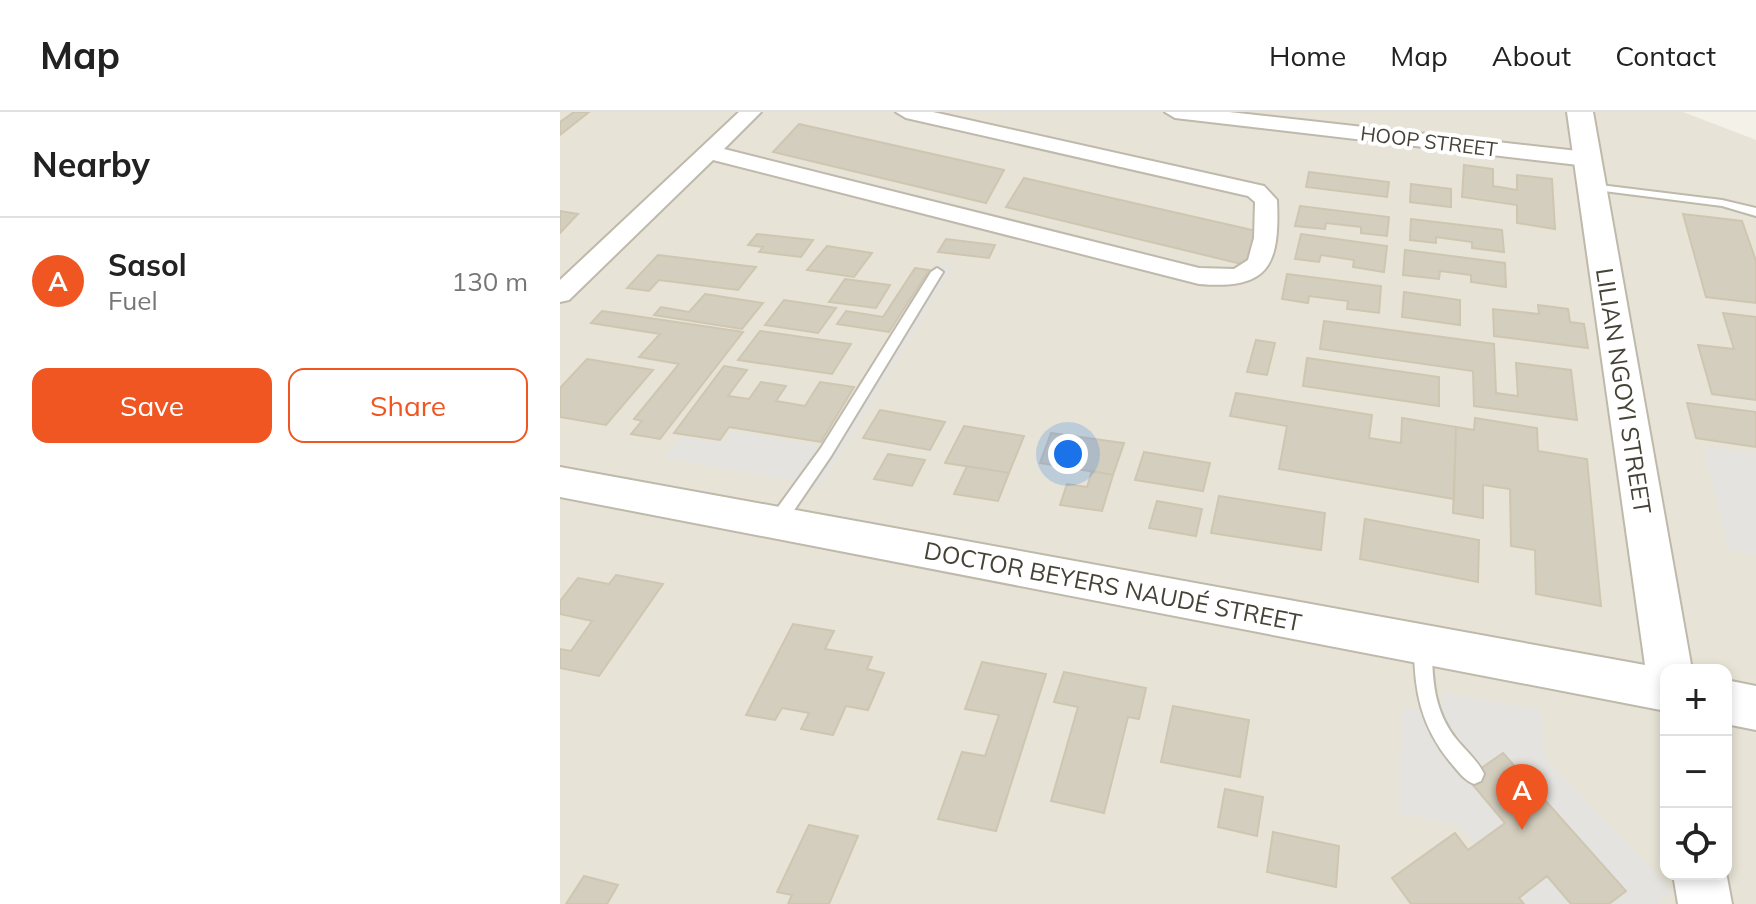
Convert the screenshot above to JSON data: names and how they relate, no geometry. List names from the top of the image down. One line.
{"streets":{"street":["HOOP STREET","LILIAN NGOYI STREET","DOCTOR BEYERS NAUDÉ STREET"]},"crossings":[["HOOP STREET","LILIAN NGOYI STREET"]],"page":{"header":"Map","nav":["Home","Map","About","Contact"],"heading":"Nearby","list":[{"mark":"A","name":"Sasol","note":"Fuel","value":"130 m"}],"buttons":["Save","Share"],"map_buttons":["+","−"],"pins":"A"}}
